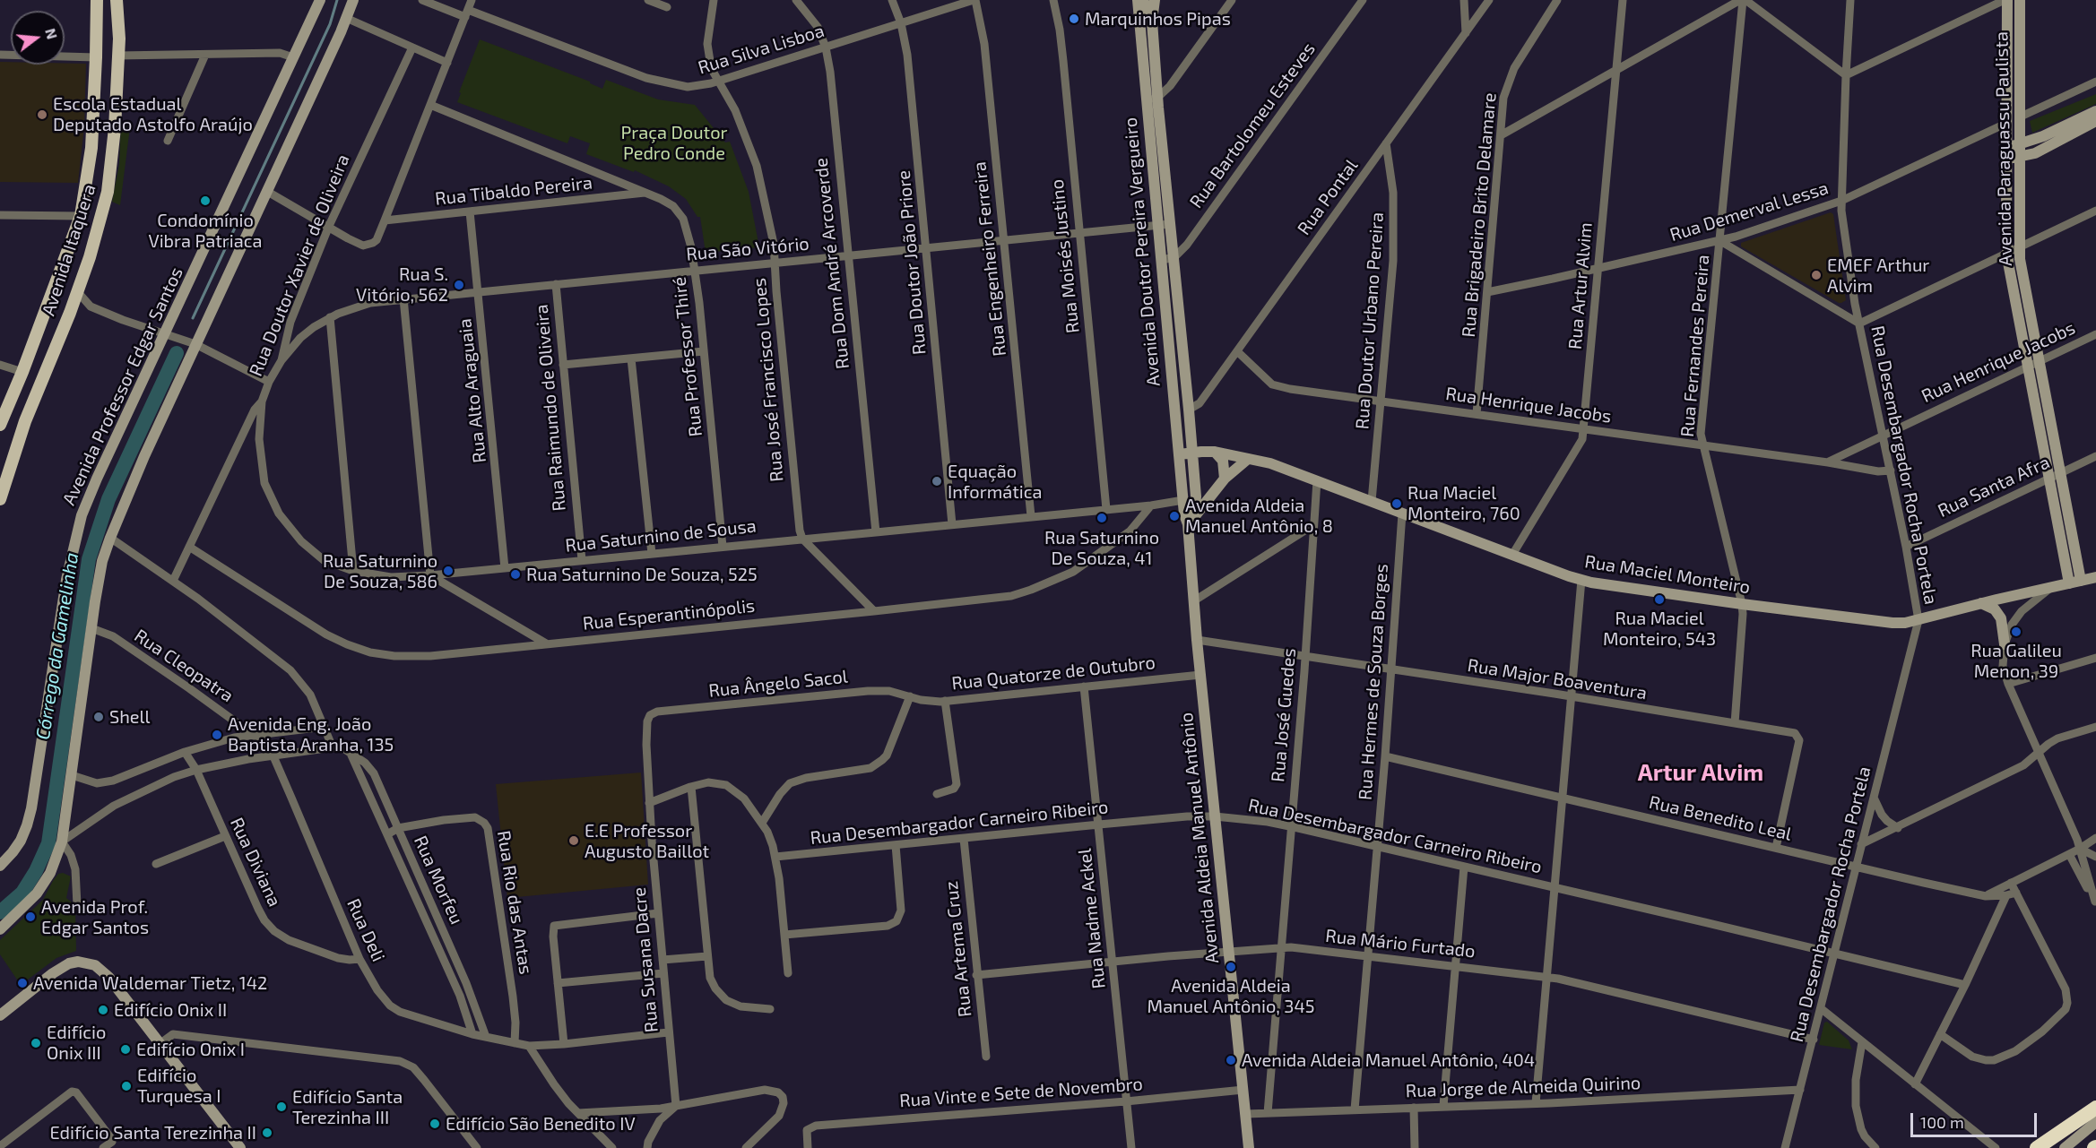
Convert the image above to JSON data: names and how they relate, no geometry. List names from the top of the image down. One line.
{"streets":{"main road":["Avenida Paraguassu Paulista","Avenida Itaquera","Avenida Doutor Pereira Vergueiro","Avenida Professor Edgar Santos","Rua Maciel Monteiro","Avenida Aldeia Manuel Antônio"],"street":["Rua Silva Lisboa","Rua Bartolomeu Esteves","Rua Tibaldo Pereira","Rua Pontal","Rua Demerval Lessa","Rua Brigadeiro Brito Delamare","Rua São Vitório","Rua Moisés Justino","Rua Engenheiro Ferreira","Rua Doutor João Priore","Rua Dom André Arcoverde","Rua Doutor Xavier de Oliveira","Rua Artur Alvim","Rua Doutor Urbano Pereira","Rua Fernandes Pereira","Rua Professor Thiré","Rua Henrique Jacobs","Rua José Francisco Lopes","Rua Alto Araguaia","Rua Raimundo de Oliveira","Rua Desembargador Rocha Portela","Rua Santa Afra","Rua Saturnino de Sousa","Rua Esperantinópolis","Rua Cleopatra","Rua Quatorze de Outubro","Rua Major Boaventura","Rua Hermes de Souza Borges","Rua Ângelo Sacol","Rua José Guedes","Rua Benedito Leal","Rua Desembargador Carneiro Ribeiro","Rua Diviana","Rua Morfeu","Rua Rio das Antas","Rua Nadme Ackel","Rua Deli","Rua Mário Furtado","Rua Artema Cruz","Rua Susana Dacre","Rua Jorge de Almeida Quirino","Rua Vinte e Sete de Novembro"]},"crossings":[["Rua Silva Lisboa","Rua Engenheiro Ferreira"],["Rua Silva Lisboa","Rua Doutor João Priore"],["Rua Silva Lisboa","Rua Dom André Arcoverde"],["Rua Silva Lisboa","Rua José Francisco Lopes"],["Rua Bartolomeu Esteves","Avenida Doutor Pereira Vergueiro"],["Avenida Paraguassu Paulista","Rua Henrique Jacobs"],["Avenida Paraguassu Paulista","Rua Santa Afra"],["Avenida Paraguassu Paulista","Rua Maciel Monteiro"],["Rua Tibaldo Pereira","Rua Professor Thiré"],["Rua Tibaldo Pereira","Rua Alto Araguaia"],["Rua Pontal","Avenida Doutor Pereira Vergueiro"],["Rua Pontal","Rua Doutor Urbano Pereira"],["Rua Pontal","Rua Henrique Jacobs"],["Rua Demerval Lessa","Rua Brigadeiro Brito Delamare"],["Rua Demerval Lessa","Rua Artur Alvim"],["Rua Demerval Lessa","Rua Fernandes Pereira"],["Rua Demerval Lessa","Rua Desembargador Rocha Portela"],["Rua Brigadeiro Brito Delamare","Rua Henrique Jacobs"],["Rua São Vitório","Avenida Doutor Pereira Vergueiro"],["Rua São Vitório","Rua Moisés Justino"],["Rua São Vitório","Rua Engenheiro Ferreira"],["Rua São Vitório","Rua Doutor João Priore"],["Rua São Vitório","Rua Dom André Arcoverde"],["Rua São Vitório","Rua Professor Thiré"],["Rua São Vitório","Rua José Francisco Lopes"],["Rua São Vitório","Rua Alto Araguaia"],["Rua São Vitório","Rua Raimundo de Oliveira"],["Avenida Doutor Pereira Vergueiro","Rua Saturnino de Sousa"],["Avenida Doutor Pereira Vergueiro","Rua Maciel Monteiro"],["Avenida Doutor Pereira Vergueiro","Avenida Aldeia Manuel Antônio"],["Rua Moisés Justino","Rua Saturnino de Sousa"],["Rua Engenheiro Ferreira","Rua Saturnino de Sousa"],["Rua Doutor João Priore","Rua Saturnino de Sousa"],["Rua Dom André Arcoverde","Rua Saturnino de Sousa"],["Rua Doutor Xavier de Oliveira","Rua Saturnino de Sousa"],["Rua Doutor Xavier de Oliveira","Rua Esperantinópolis"],["Rua Artur Alvim","Rua Henrique Jacobs"],["Rua Artur Alvim","Rua Maciel Monteiro"],["Rua Doutor Urbano Pereira","Rua Henrique Jacobs"],["Rua Doutor Urbano Pereira","Rua Maciel Monteiro"],["Rua Fernandes Pereira","Rua Henrique Jacobs"],["Rua Fernandes Pereira","Rua Maciel Monteiro"],["Rua Fernandes Pereira","Rua Major Boaventura"],["Rua Professor Thiré","Rua Saturnino de Sousa"],["Rua Henrique Jacobs","Rua Desembargador Rocha Portela"],["Rua José Francisco Lopes","Rua Saturnino de Sousa"],["Rua Alto Araguaia","Rua Saturnino de Sousa"],["Rua Raimundo de Oliveira","Rua Saturnino de Sousa"],["Rua Desembargador Rocha Portela","Rua Santa Afra"],["Rua Desembargador Rocha Portela","Rua Maciel Monteiro"],["Rua Desembargador Rocha Portela","Rua Benedito Leal"],["Rua Desembargador Rocha Portela","Rua Desembargador Carneiro Ribeiro"],["Rua Desembargador Rocha Portela","Rua Mário Furtado"],["Rua Desembargador Rocha Portela","Rua Jorge de Almeida Quirino"],["Rua Saturnino de Sousa","Rua Esperantinópolis"],["Rua Saturnino de Sousa","Avenida Aldeia Manuel Antônio"],["Rua Maciel Monteiro","Rua Hermes de Souza Borges"],["Rua Maciel Monteiro","Rua José Guedes"],["Rua Cleopatra","Rua Deli"],["Rua Quatorze de Outubro","Rua Ângelo Sacol"],["Rua Quatorze de Outubro","Avenida Aldeia Manuel Antônio"],["Rua Quatorze de Outubro","Rua Nadme Ackel"],["Rua Major Boaventura","Rua Hermes de Souza Borges"],["Rua Major Boaventura","Rua José Guedes"],["Rua Major Boaventura","Rua Benedito Leal"],["Rua Major Boaventura","Avenida Aldeia Manuel Antônio"],["Rua Hermes de Souza Borges","Rua Benedito Leal"],["Rua Hermes de Souza Borges","Rua Desembargador Carneiro Ribeiro"],["Rua Hermes de Souza Borges","Rua Mário Furtado"],["Rua Hermes de Souza Borges","Rua Jorge de Almeida Quirino"],["Rua Ângelo Sacol","Rua Susana Dacre"],["Rua José Guedes","Rua Desembargador Carneiro Ribeiro"],["Rua José Guedes","Rua Mário Furtado"],["Rua José Guedes","Rua Jorge de Almeida Quirino"],["Rua Desembargador Carneiro Ribeiro","Avenida Aldeia Manuel Antônio"],["Rua Desembargador Carneiro Ribeiro","Rua Nadme Ackel"],["Rua Desembargador Carneiro Ribeiro","Rua Artema Cruz"],["Avenida Aldeia Manuel Antônio","Rua Mário Furtado"],["Avenida Aldeia Manuel Antônio","Rua Jorge de Almeida Quirino"],["Avenida Aldeia Manuel Antônio","Rua Vinte e Sete de Novembro"],["Rua Diviana","Rua Deli"],["Rua Morfeu","Rua Rio das Antas"],["Rua Morfeu","Rua Deli"],["Rua Rio das Antas","Rua Deli"],["Rua Nadme Ackel","Rua Mário Furtado"],["Rua Nadme Ackel","Rua Vinte e Sete de Novembro"],["Rua Deli","Rua Susana Dacre"],["Rua Mário Furtado","Rua Artema Cruz"]],"districts":["Artur Alvim"],"water":["Córrego da Gamelinha"],"parks":["Praça Doutor Pedro Conde"],"places":["Marquinhos Pipas","Escola Estadual Deputado Astolfo Araújo","Condomínio Vibra Patriaca","EMEF Arthur Alvim","Rua S. Vitório, 562","Equação Informática","Rua Maciel Monteiro, 760","Avenida Aldeia Manuel Antônio, 8","Rua Saturnino De Souza, 41","Rua Saturnino De Souza, 586","Rua Saturnino De Souza, 525","Rua Maciel Monteiro, 543","Rua Galileu Menon, 39","Shell","Avenida Eng. João Baptista Aranha, 135","E.E Professor Augusto Baillot","Avenida Prof. Edgar Santos","Avenida Aldeia Manuel Antônio, 345","Avenida Waldemar Tietz, 142","Edifício Onix II","Edifício Onix III","Edifício Onix I","Avenida Aldeia Manuel Antônio, 404","Edifício Turquesa I","Edifício Santa Terezinha III","Edifício São Benedito IV","Edifício Santa Terezinha II"],"scale_bar":"100 m","north":"right"}
